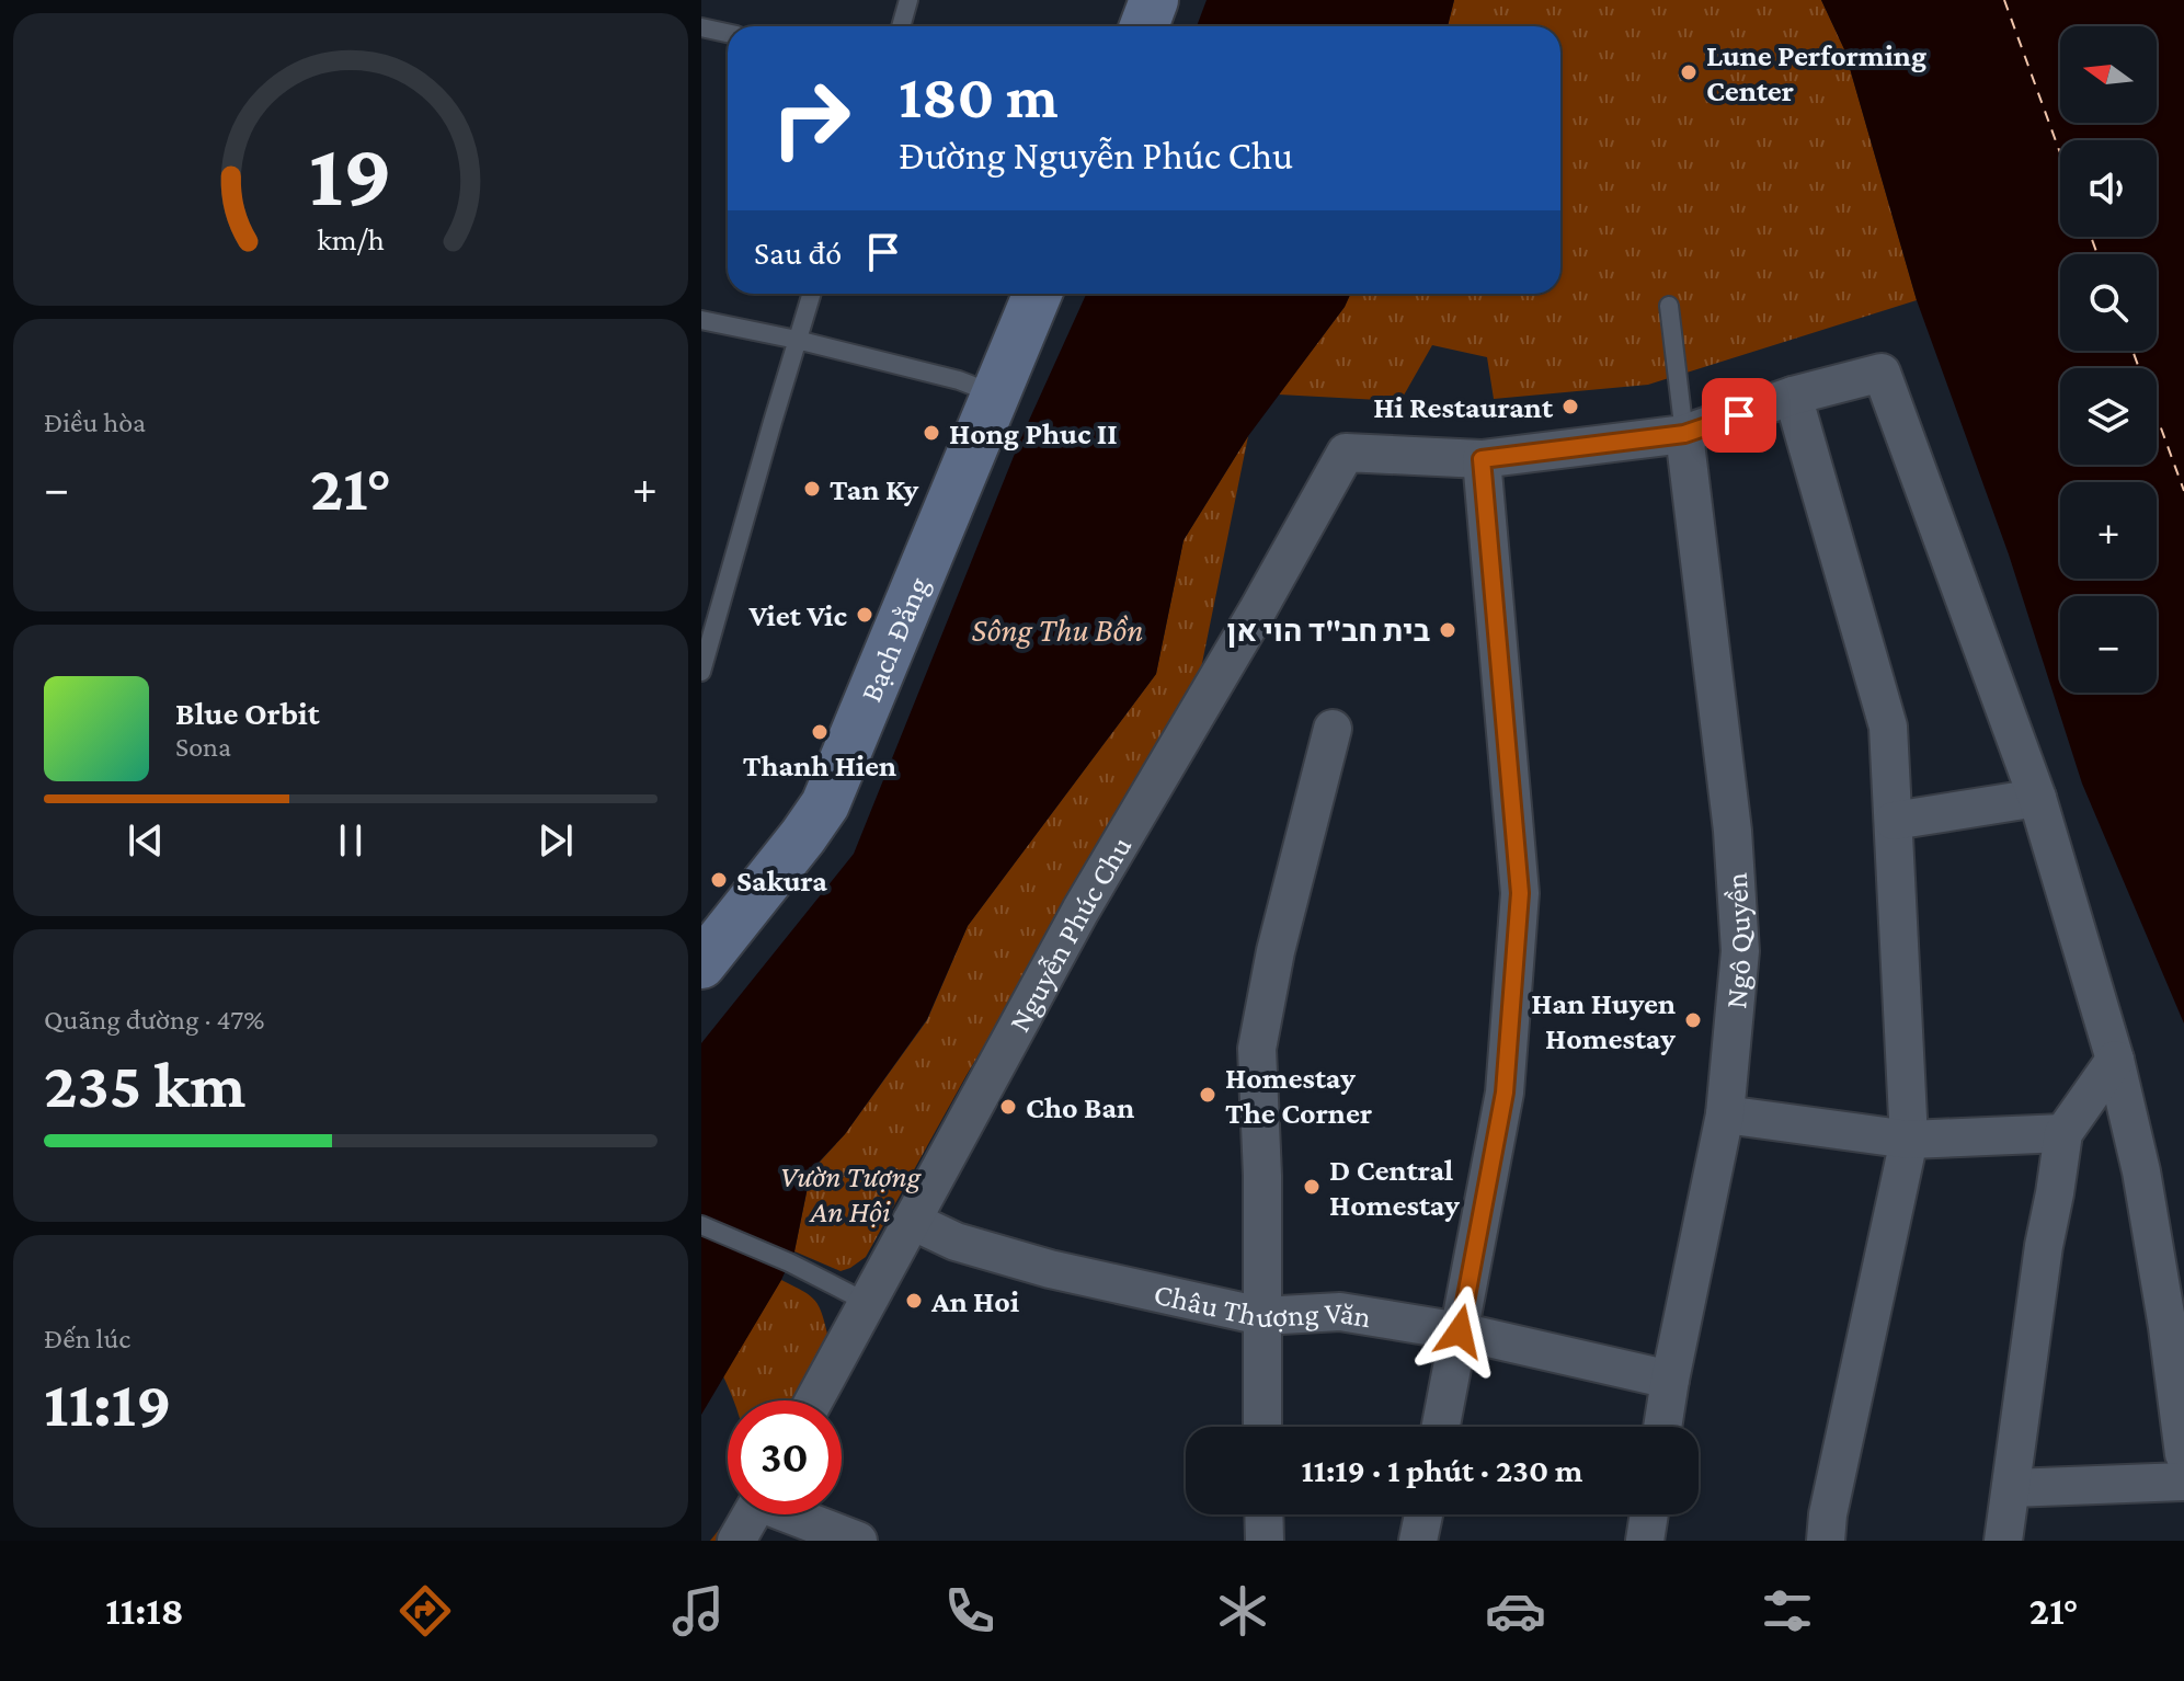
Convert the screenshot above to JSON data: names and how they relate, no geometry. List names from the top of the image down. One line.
{"streets":{"street":["Bạch Đằng","Nguyễn Phúc Chu","Ngô Quyền","Châu Thượng Văn"]},"crossings":[["Nguyễn Phúc Chu","Châu Thượng Văn"],["Ngô Quyền","Châu Thượng Văn"]],"water":["Sông Thu Bồn"],"parks":["Vườn Tượng An Hội"],"places":["Lune Performing Center","Hi Restaurant","Hong Phuc II","Tan Ky","Viet Vic","בית חב\"ד הוי אן","Thanh Hien","Sakura","Han Huyen Homestay","Homestay The Corner","Cho Ban","D Central Homestay","An Hoi"],"north":"left","page":{"map_buttons":["+","−"],"turn":["180 m","Đường Nguyễn Phúc Chu"],"then":"Sau đó","tile":["Điều hòa",["Quãng đường · 47%","235 km"],["Đến lúc","11:19"]],"heat":["−","21°","+"],"song":["Blue Orbit","Sona"],"limit":"30","trip":"11:19 · 1 phút · 230 m","tabs":["11:18","21°"],"gauge":["19","km/h"]}}
